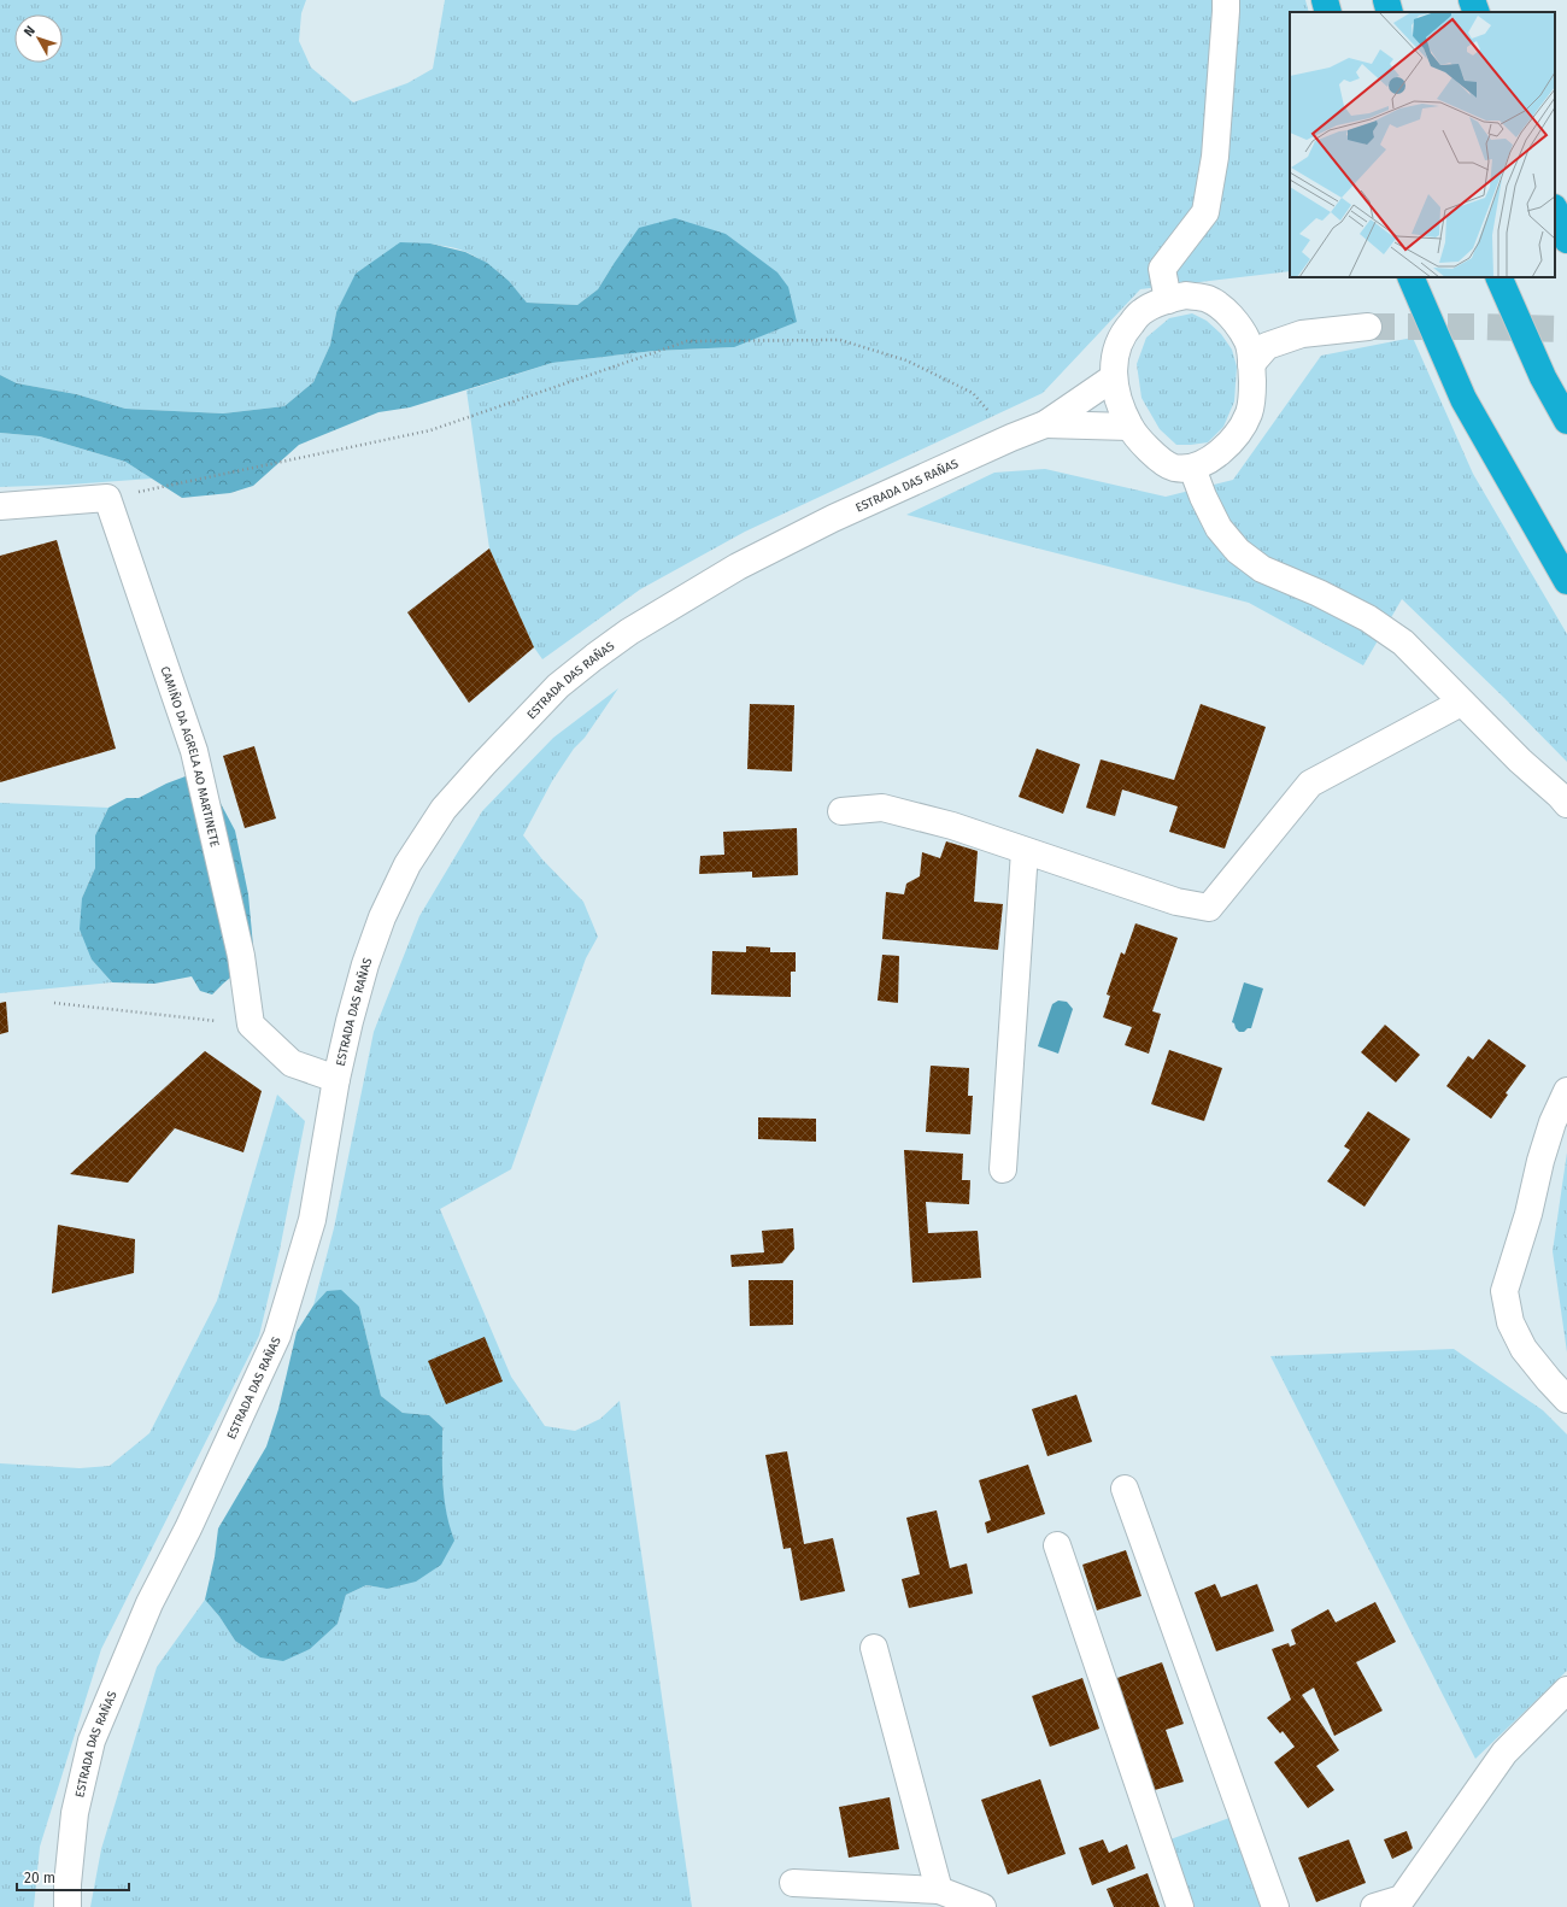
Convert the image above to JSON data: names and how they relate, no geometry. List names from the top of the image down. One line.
{"streets":{"street":["ESTRADA DAS RAÑAS","CAMIÑO DA AGRELA AO MARTINETE"]},"scale_bar":"20 m","north":"top left"}
